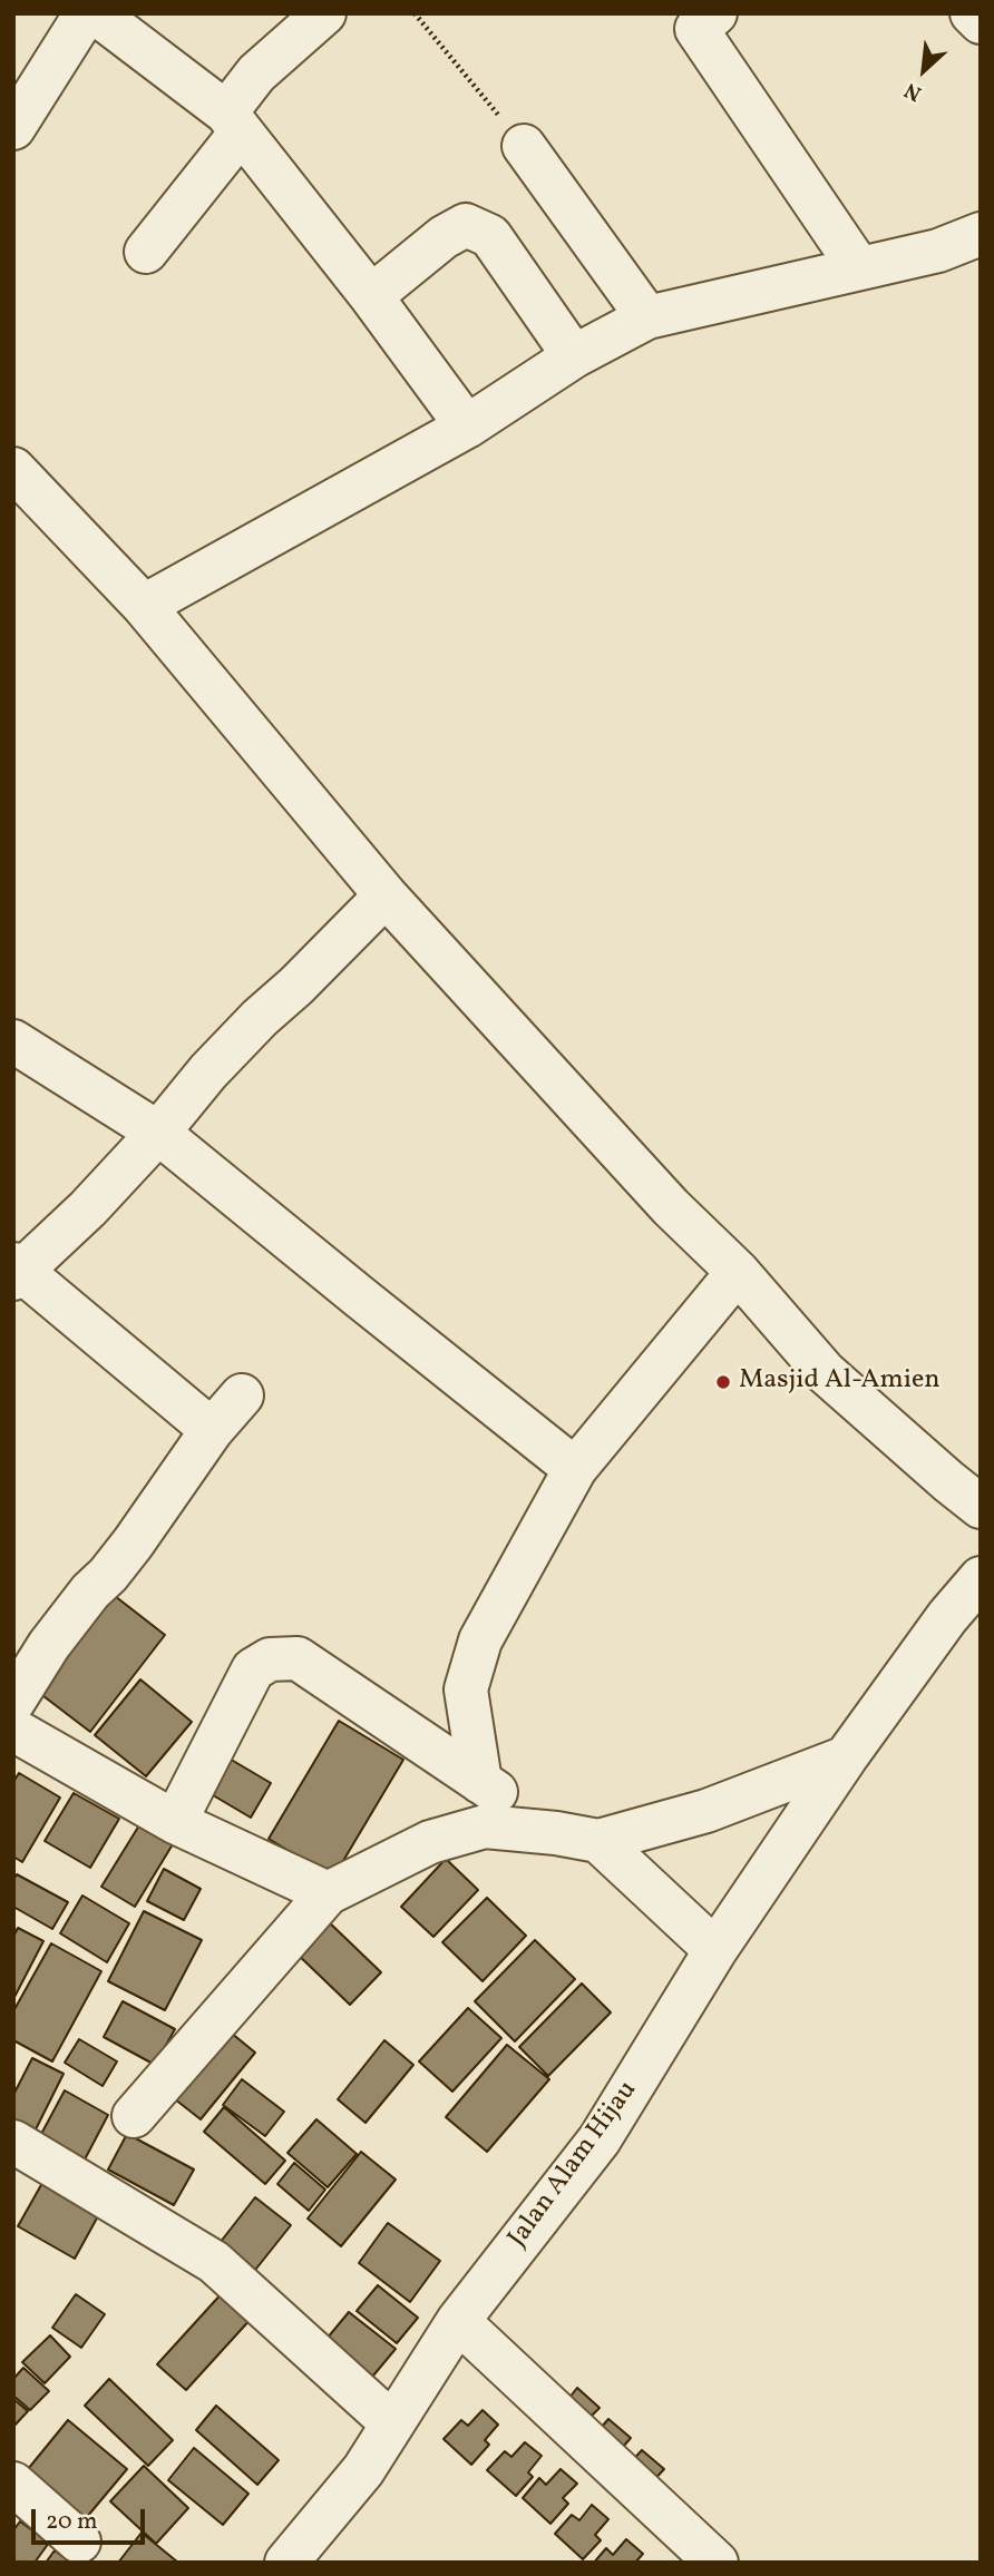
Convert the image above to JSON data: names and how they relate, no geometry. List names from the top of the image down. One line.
{"streets":{"street":["Jalan Alam Hijau"]},"places":["Masjid Al-Amien"],"scale_bar":"20 m","north":"bottom left"}
